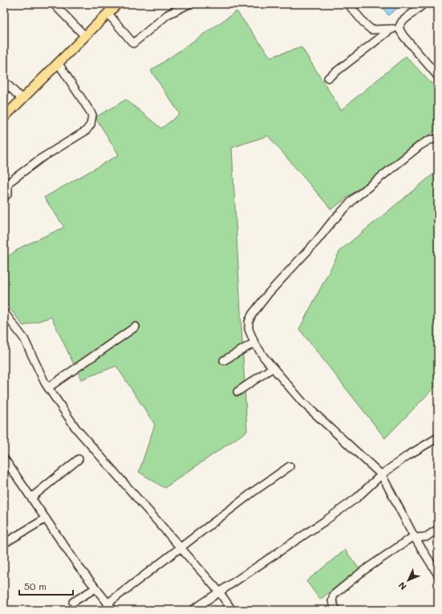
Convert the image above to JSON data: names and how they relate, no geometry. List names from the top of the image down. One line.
{"scale_bar":"50 m","north":"bottom left"}
